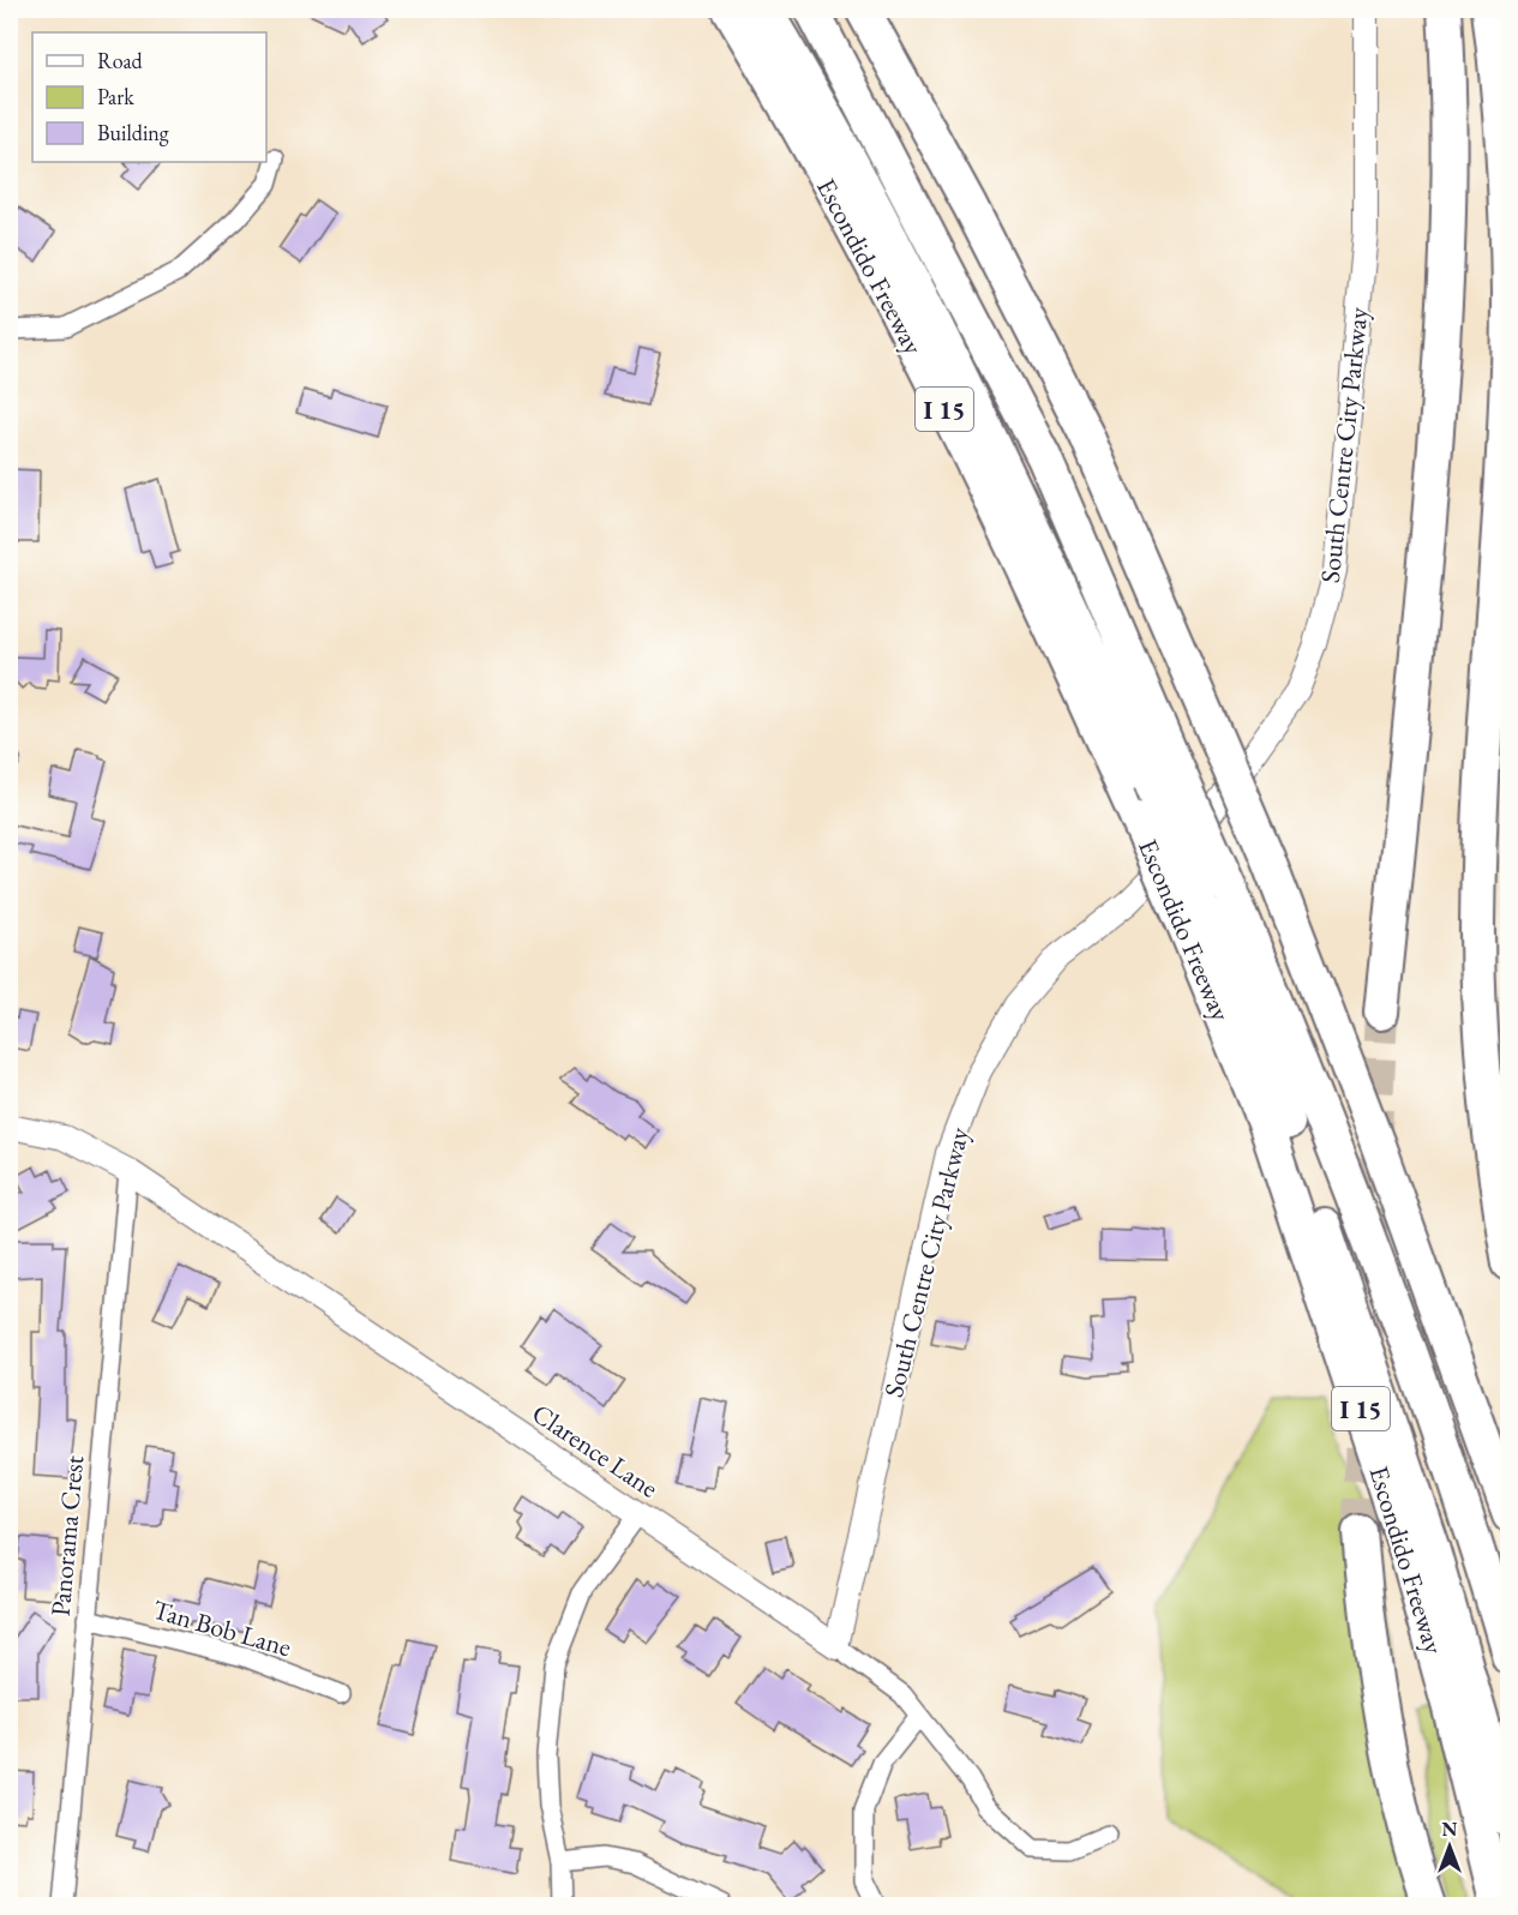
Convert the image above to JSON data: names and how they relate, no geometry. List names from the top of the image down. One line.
{"streets":{"highway":["Escondido Freeway","I 15"],"street":["South Centre City Parkway","Clarence Lane","Panorama Crest","Tan Bob Lane"]},"crossings":[["South Centre City Parkway","Clarence Lane"],["Clarence Lane","Panorama Crest"],["Panorama Crest","Tan Bob Lane"]],"legend":["Road","Park","Building"],"north":"top"}
